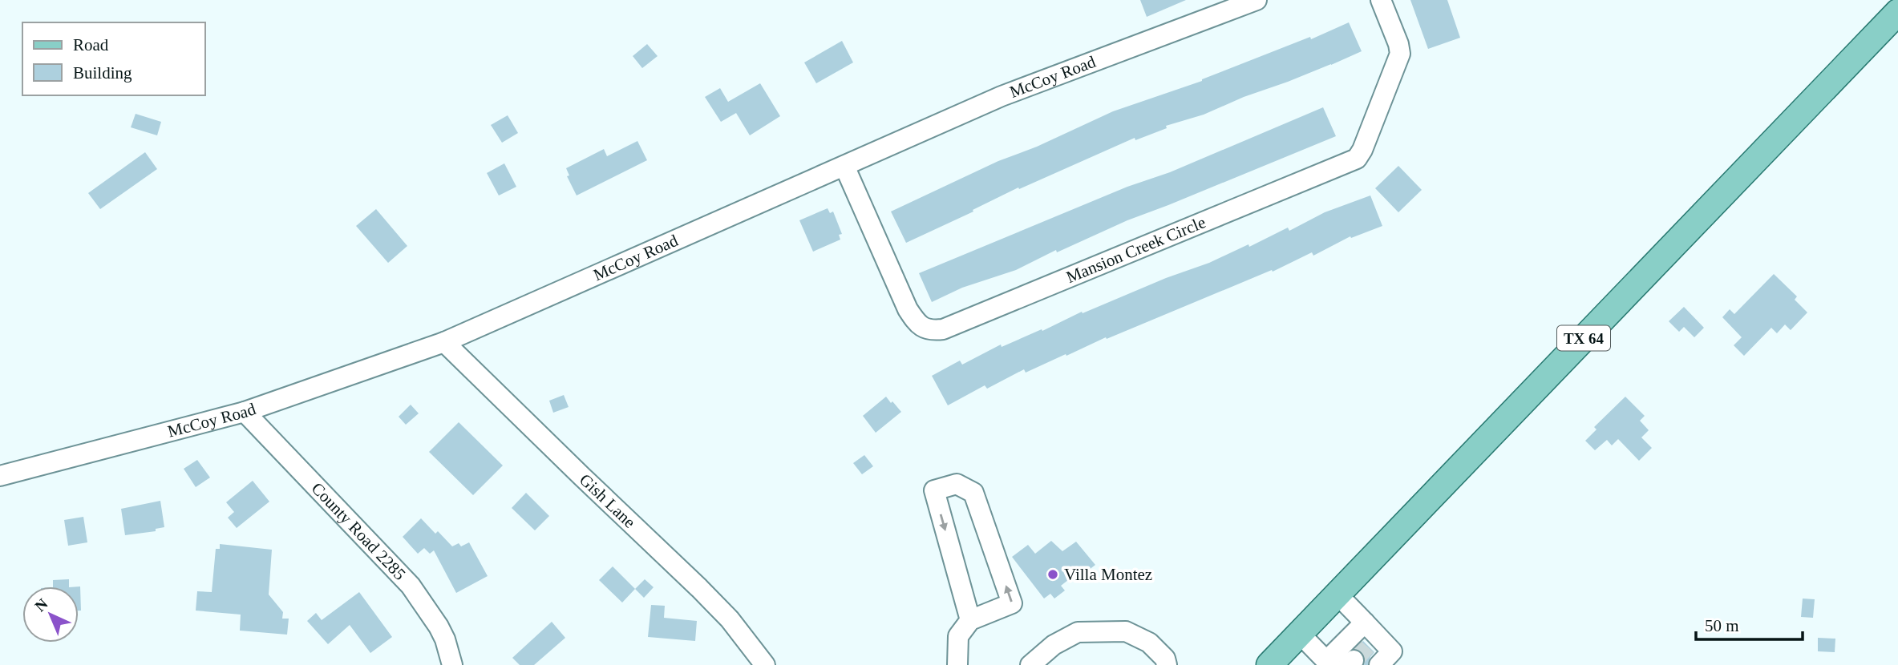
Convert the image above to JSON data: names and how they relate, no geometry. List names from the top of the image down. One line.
{"streets":{"main road":["TX 64"],"street":["McCoy Road","Mansion Creek Circle","Gish Lane","County Road 2285"]},"crossings":[["McCoy Road","Mansion Creek Circle"],["McCoy Road","Gish Lane"],["McCoy Road","County Road 2285"]],"places":["Villa Montez"],"legend":["Road","Building"],"scale_bar":"50 m","north":"top left"}
